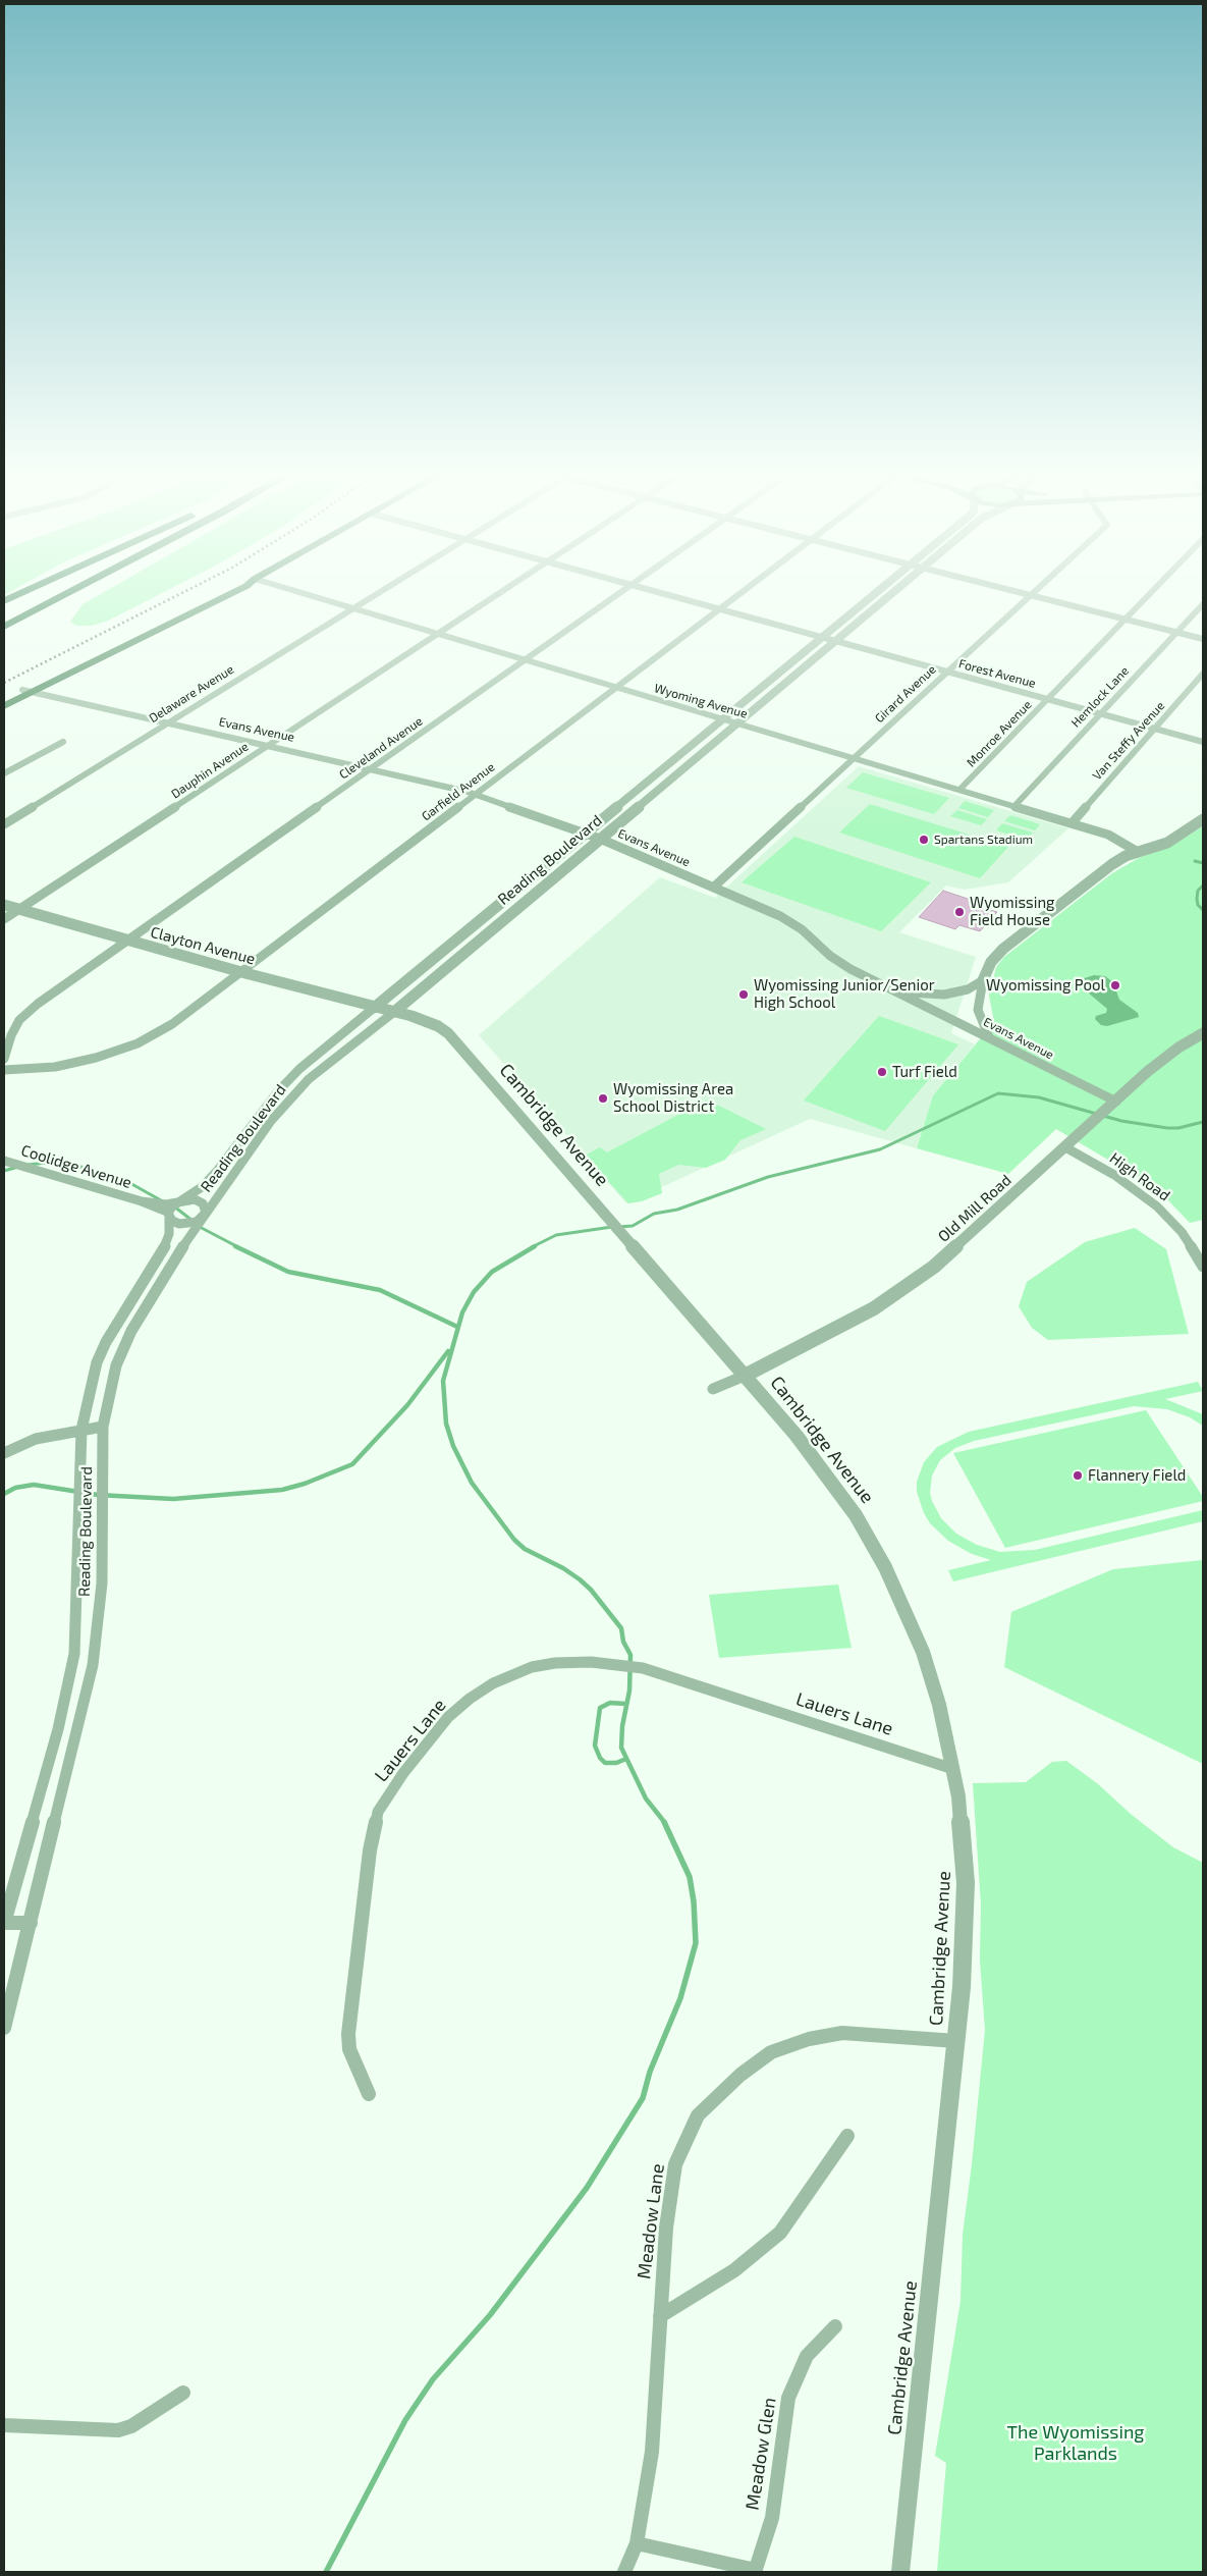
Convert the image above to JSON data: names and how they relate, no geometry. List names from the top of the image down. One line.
{"streets":{"street":["Forest Avenue","Delaware Avenue","Girard Avenue","Hemlock Lane","Wyoming Avenue","Evans Avenue","Monroe Avenue","Van Steffy Avenue","Cleveland Avenue","Dauphin Avenue","Garfield Avenue","Reading Boulevard","Clayton Avenue","Cambridge Avenue","Coolidge Avenue","High Road","Old Mill Road","Lauers Lane","Meadow Lane","Meadow Glen"]},"crossings":[["Forest Avenue","Girard Avenue"],["Forest Avenue","Hemlock Lane"],["Forest Avenue","Monroe Avenue"],["Forest Avenue","Van Steffy Avenue"],["Forest Avenue","Garfield Avenue"],["Forest Avenue","Reading Boulevard"],["Delaware Avenue","Wyoming Avenue"],["Delaware Avenue","Evans Avenue"],["Girard Avenue","Wyoming Avenue"],["Girard Avenue","Evans Avenue"],["Hemlock Lane","Wyoming Avenue"],["Wyoming Avenue","Monroe Avenue"],["Wyoming Avenue","Van Steffy Avenue"],["Wyoming Avenue","Cleveland Avenue"],["Wyoming Avenue","Dauphin Avenue"],["Wyoming Avenue","Garfield Avenue"],["Wyoming Avenue","Reading Boulevard"],["Evans Avenue","Cleveland Avenue"],["Evans Avenue","Dauphin Avenue"],["Evans Avenue","Garfield Avenue"],["Evans Avenue","Reading Boulevard"],["Evans Avenue","Old Mill Road"],["Cleveland Avenue","Clayton Avenue"],["Dauphin Avenue","Clayton Avenue"],["Garfield Avenue","Clayton Avenue"],["Reading Boulevard","Clayton Avenue"],["Reading Boulevard","Cambridge Avenue"],["Reading Boulevard","Coolidge Avenue"],["Clayton Avenue","Cambridge Avenue"],["Cambridge Avenue","Old Mill Road"],["Cambridge Avenue","Lauers Lane"],["Cambridge Avenue","Meadow Lane"],["High Road","Old Mill Road"],["Meadow Lane","Meadow Glen"]],"parks":["The Wyomissing Parklands"],"places":["Spartans Stadium","Wyomissing Field House","Wyomissing Pool","Wyomissing Junior/Senior High School","Turf Field","Wyomissing Area School District","Flannery Field"]}
